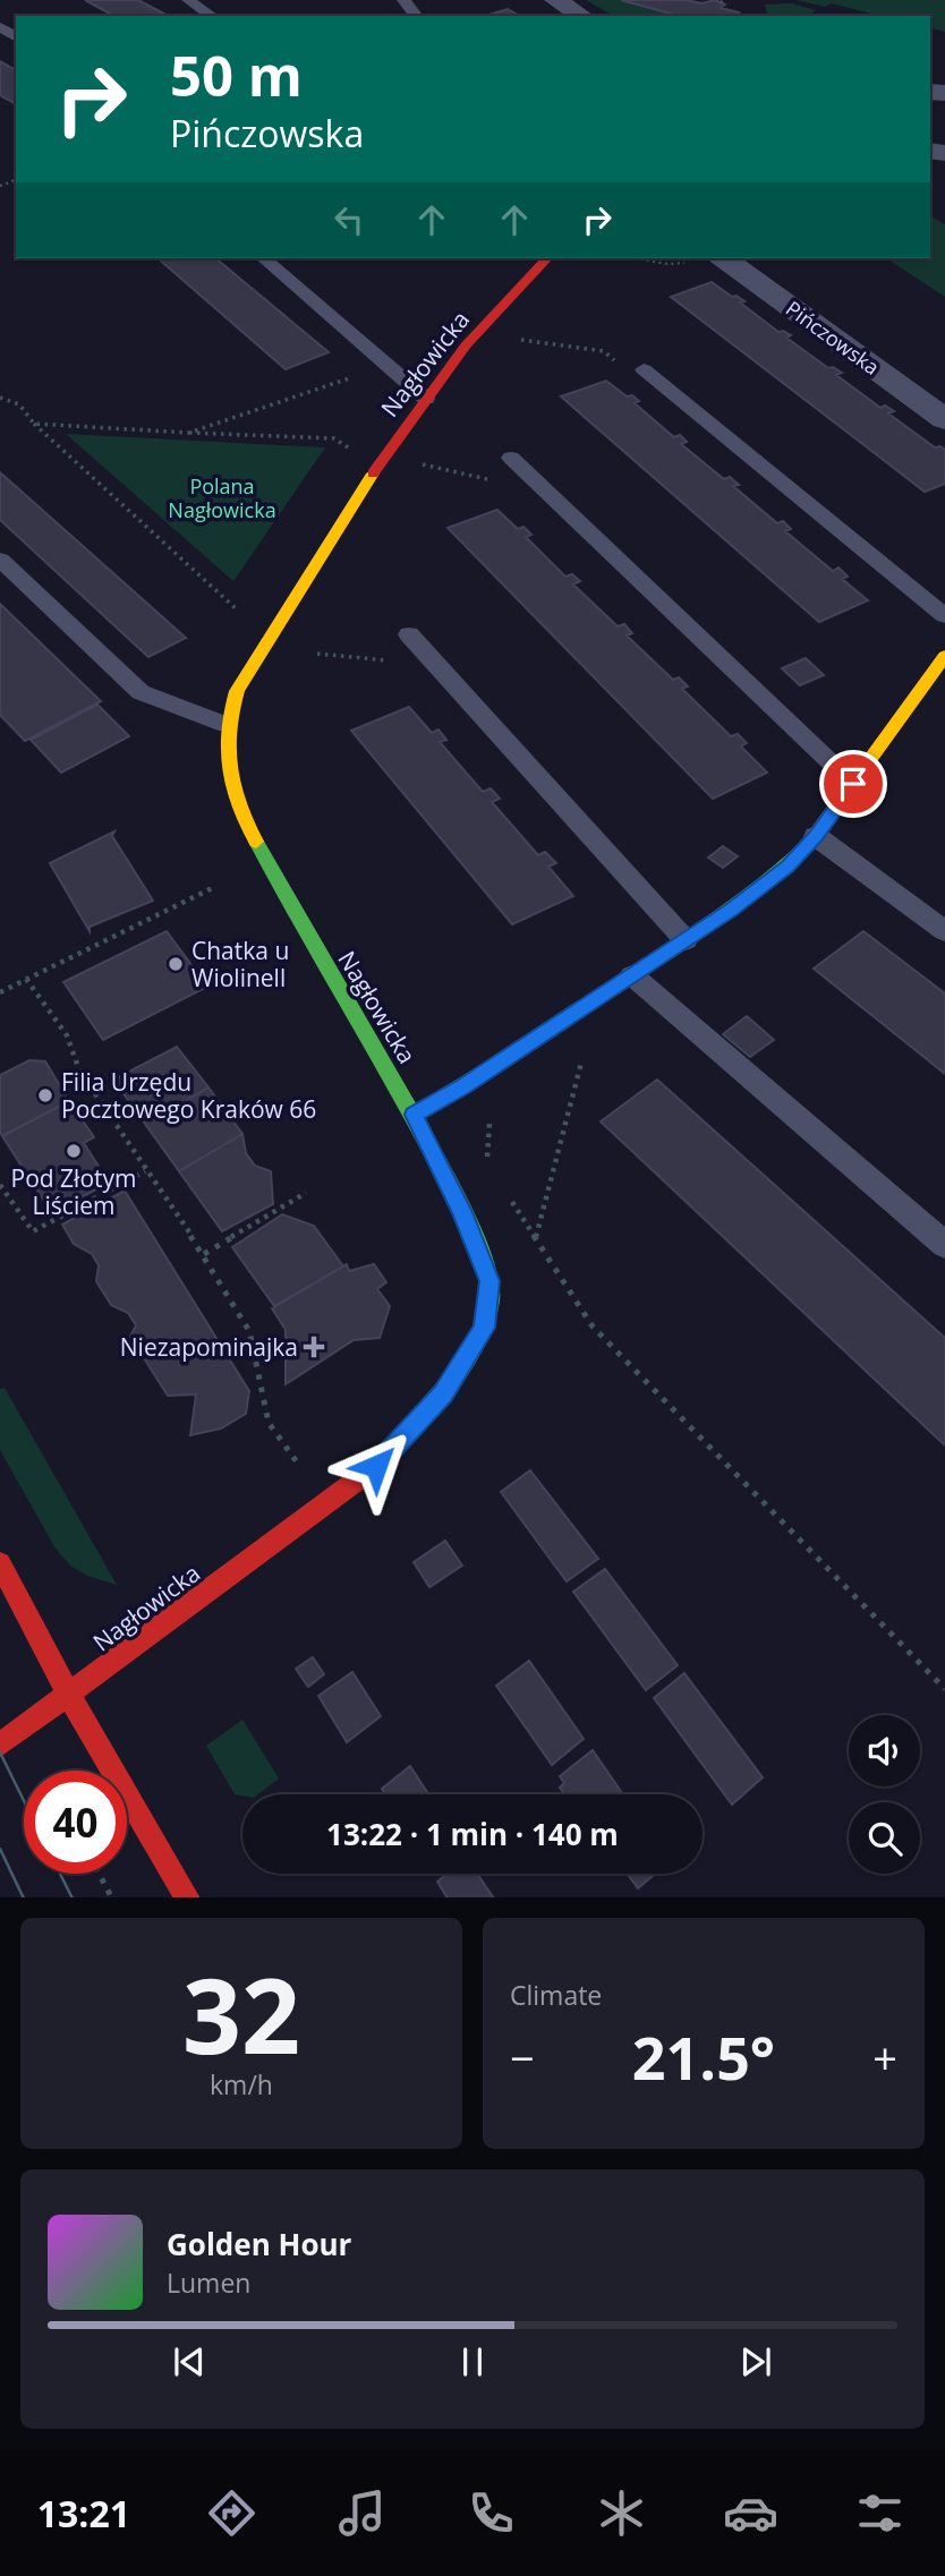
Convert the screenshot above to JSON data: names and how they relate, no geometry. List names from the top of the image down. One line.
{"streets":{"street":["Pińczowska","Nagłowicka"]},"parks":["Polana Nagłowicka"],"places":{"other":["Chatka u Wiolinell","Filia Urzędu Pocztowego Kraków 66","Pod Złotym Liściem"],"health":["Niezapominajka"]},"page":{"turn":["50 m","Pińczowska"],"limit":"40","trip":"13:22 · 1 min · 140 m","tile":[["32","km/h"],"Climate"],"heat":["−","21.5°","+"],"song":["Golden Hour","Lumen"],"tabs":"13:21"}}
